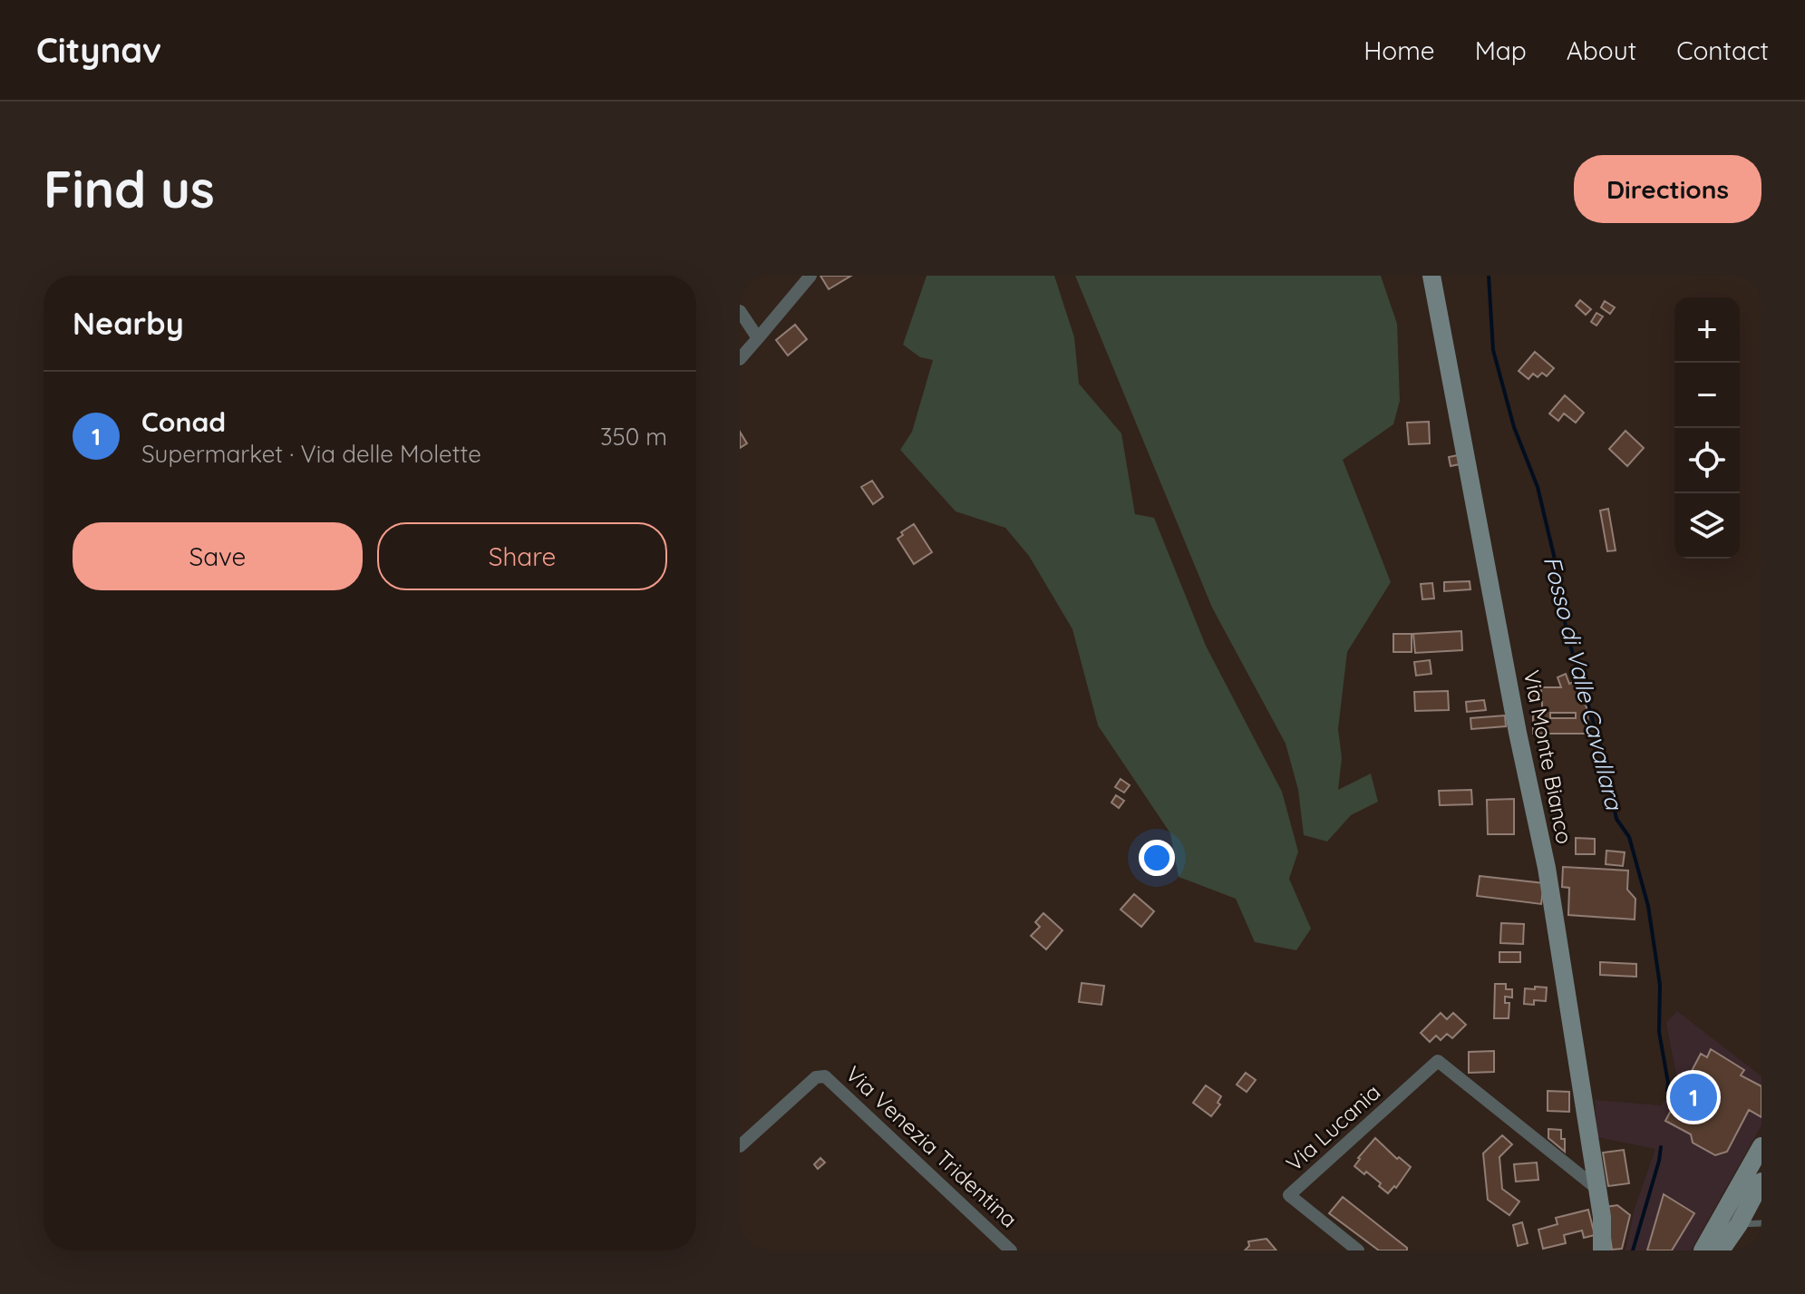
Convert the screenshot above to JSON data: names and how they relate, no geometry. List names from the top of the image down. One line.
{"streets":{"main road":["Via Monte Bianco"],"street":["Via Lucania","Via Venezia Tridentina"]},"crossings":[["Via Monte Bianco","Via Lucania"]],"water":["Fosso di Valle Cavallara"],"page":{"header":"Citynav","nav":["Home","Map","About","Contact"],"buttons":["Directions",["Save","Share"]],"title":"Find us","heading":"Nearby","map_buttons":["+","−"],"list":[{"mark":"1","name":"Conad","note":"Supermarket · Via delle Molette","value":"350 m"}],"pins":"1"}}
